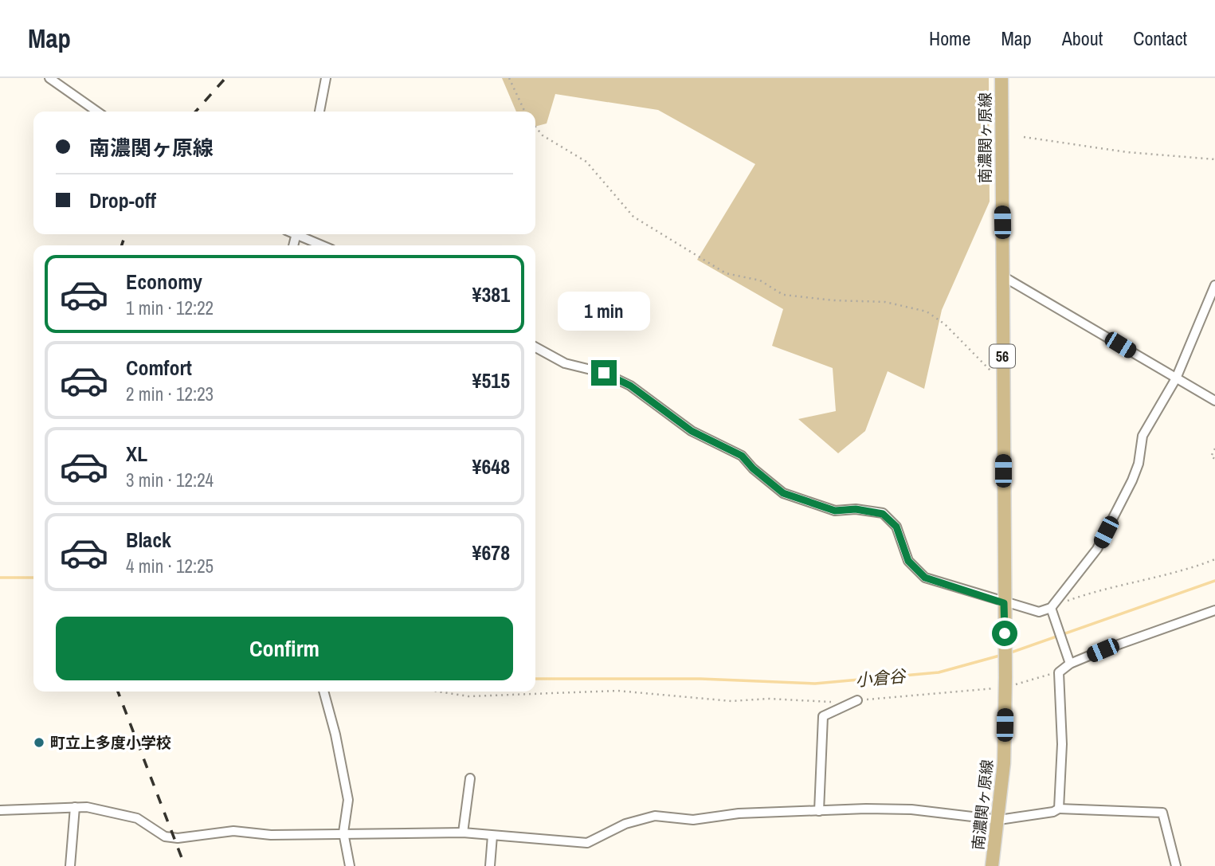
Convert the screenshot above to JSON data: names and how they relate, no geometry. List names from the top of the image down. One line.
{"streets":{"main road":["南濃関ヶ原線","56"]},"water":["小倉谷"],"places":["町立上多度小学校"],"page":{"header":"Map","nav":["Home","Map","About","Contact"],"banner":["南濃関ヶ原線","Drop-off"],"list":[{"name":"Economy","note":"1 min · 12:22","value":"¥381"},{"name":"Comfort","note":"2 min · 12:23","value":"¥515"},{"name":"XL","note":"3 min · 12:24","value":"¥648"},{"name":"Black","note":"4 min · 12:25","value":"¥678"}],"bubble":"1 min","buttons":"Confirm"}}
